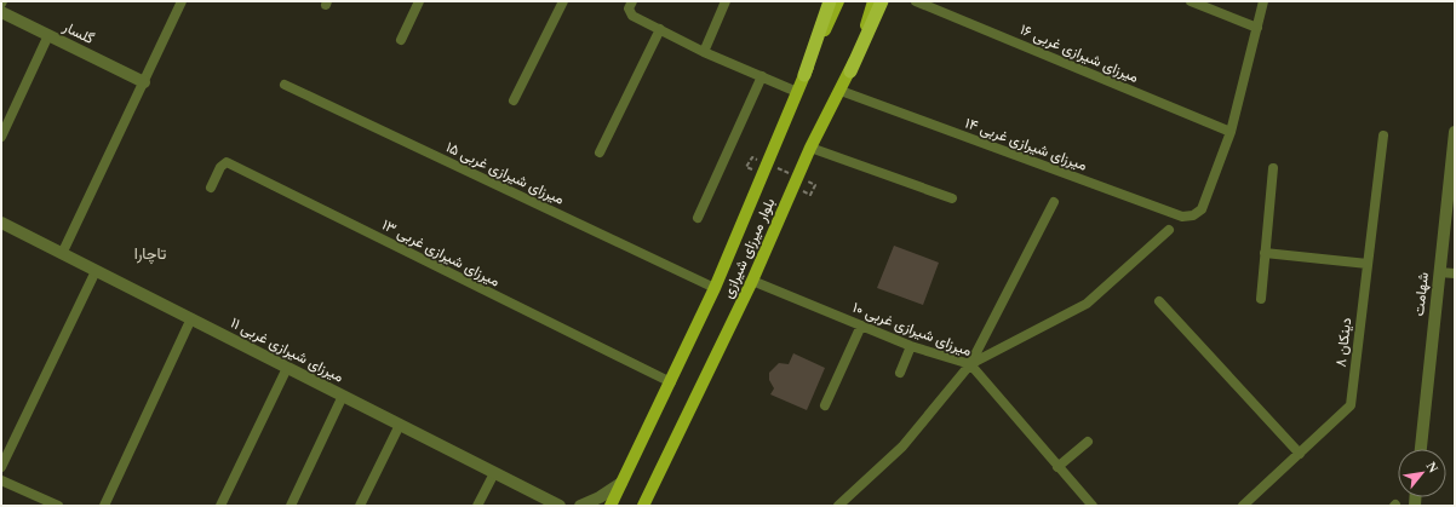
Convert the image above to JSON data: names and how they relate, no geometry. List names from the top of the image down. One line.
{"streets":{"main road":["بلوار میرزای شیرازی"],"street":["گلسار","۱۶ میرزای شیرازی غربی","۱۴ میرزای شیرازی غربی","۱۵ میرزای شیرازی غربی","۱۳ میرزای شیرازی غربی","شهامت","۱۰ میرزای شیرازی غربی","۸ دینکان","میرزای شیرازی غربی ۱۱"]},"crossings":[["۱۶ میرزای شیرازی غربی","۱۴ میرزای شیرازی غربی"],["۱۴ میرزای شیرازی غربی","بلوار میرزای شیرازی"],["۱۵ میرزای شیرازی غربی","بلوار میرزای شیرازی"],["بلوار میرزای شیرازی","۱۳ میرزای شیرازی غربی"],["بلوار میرزای شیرازی","۱۰ میرزای شیرازی غربی"]],"districts":["تاچارا"],"north":"top right"}
